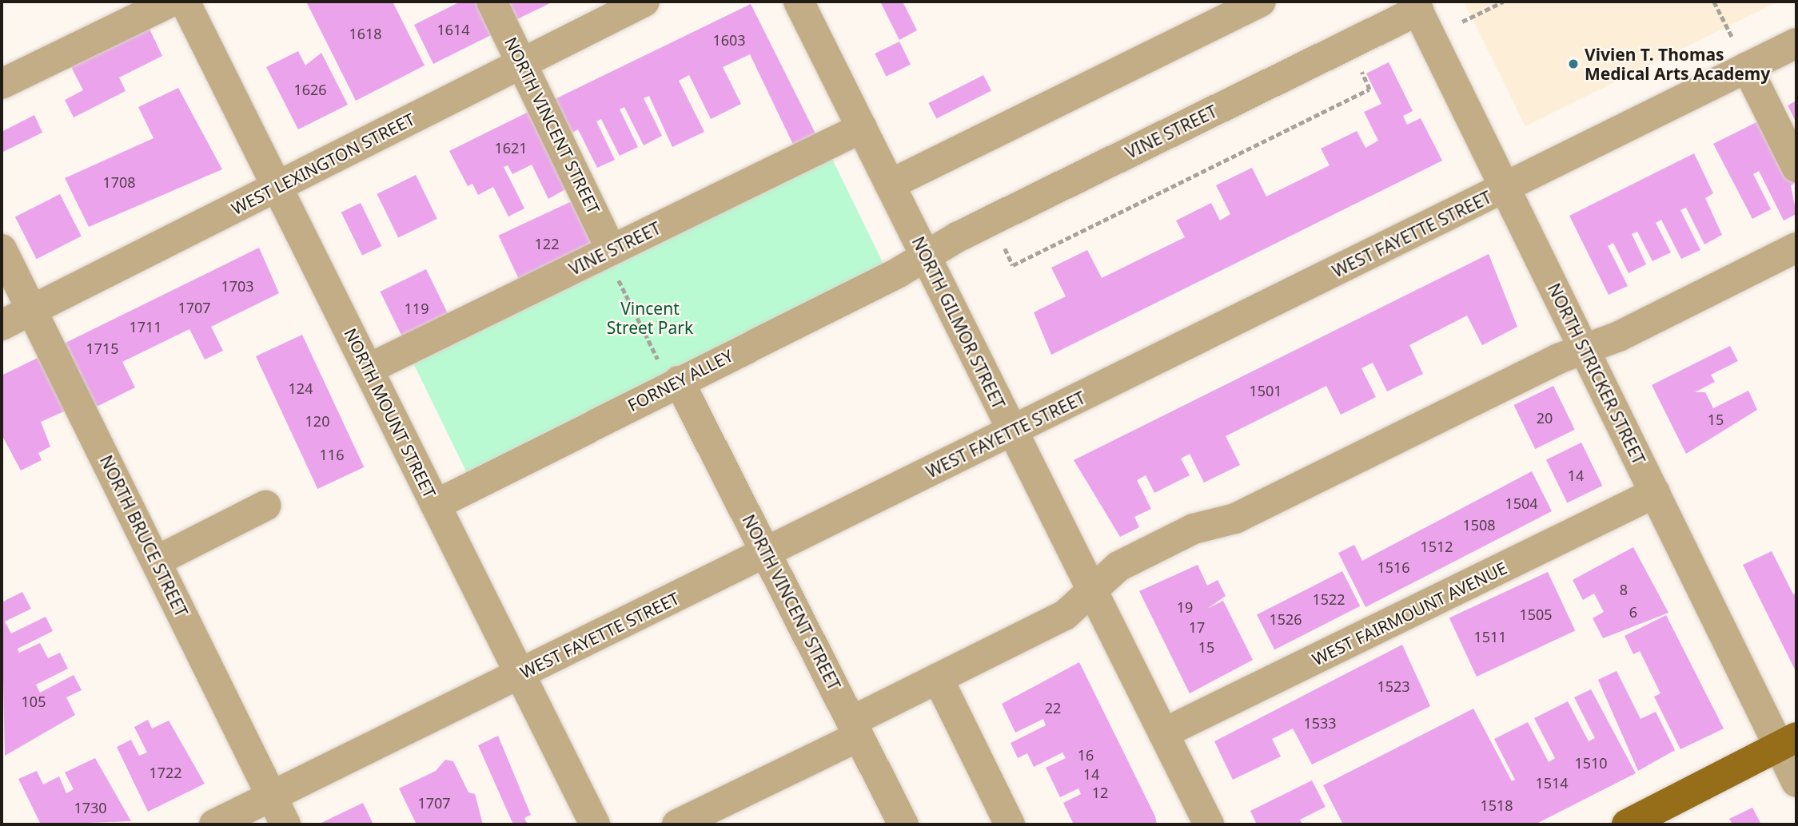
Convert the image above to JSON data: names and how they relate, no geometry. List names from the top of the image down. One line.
{"streets":{"street":["NORTH VINCENT STREET","VINE STREET","WEST LEXINGTON STREET","WEST FAYETTE STREET","NORTH GILMOR STREET","NORTH STRICKER STREET","FORNEY ALLEY","NORTH MOUNT STREET","NORTH BRUCE STREET","WEST FAIRMOUNT AVENUE"]},"crossings":[["NORTH VINCENT STREET","VINE STREET"],["NORTH VINCENT STREET","WEST LEXINGTON STREET"],["NORTH VINCENT STREET","WEST FAYETTE STREET"],["NORTH VINCENT STREET","FORNEY ALLEY"],["VINE STREET","NORTH GILMOR STREET"],["VINE STREET","NORTH STRICKER STREET"],["VINE STREET","FORNEY ALLEY"],["VINE STREET","NORTH MOUNT STREET"],["WEST LEXINGTON STREET","NORTH MOUNT STREET"],["WEST LEXINGTON STREET","NORTH BRUCE STREET"],["WEST FAYETTE STREET","NORTH GILMOR STREET"],["WEST FAYETTE STREET","NORTH STRICKER STREET"],["WEST FAYETTE STREET","NORTH MOUNT STREET"],["WEST FAYETTE STREET","NORTH BRUCE STREET"],["NORTH GILMOR STREET","FORNEY ALLEY"],["NORTH GILMOR STREET","WEST FAIRMOUNT AVENUE"],["NORTH STRICKER STREET","WEST FAIRMOUNT AVENUE"],["FORNEY ALLEY","NORTH MOUNT STREET"]],"parks":["Vincent Street Park"],"places":["Vivien T. Thomas Medical Arts Academy"],"house_numbers":["1614","1618","1603","1626","1621","1708","122","1703","1707","119","1711","1715","124","1501","20","15","120","116","14","1504","1508","1512","1516","8","1522","19","6","1505","1526","17","1511","15","1523","105","22","1533","16","1510","1722","14","1514","12","1707","1518","1730"]}
